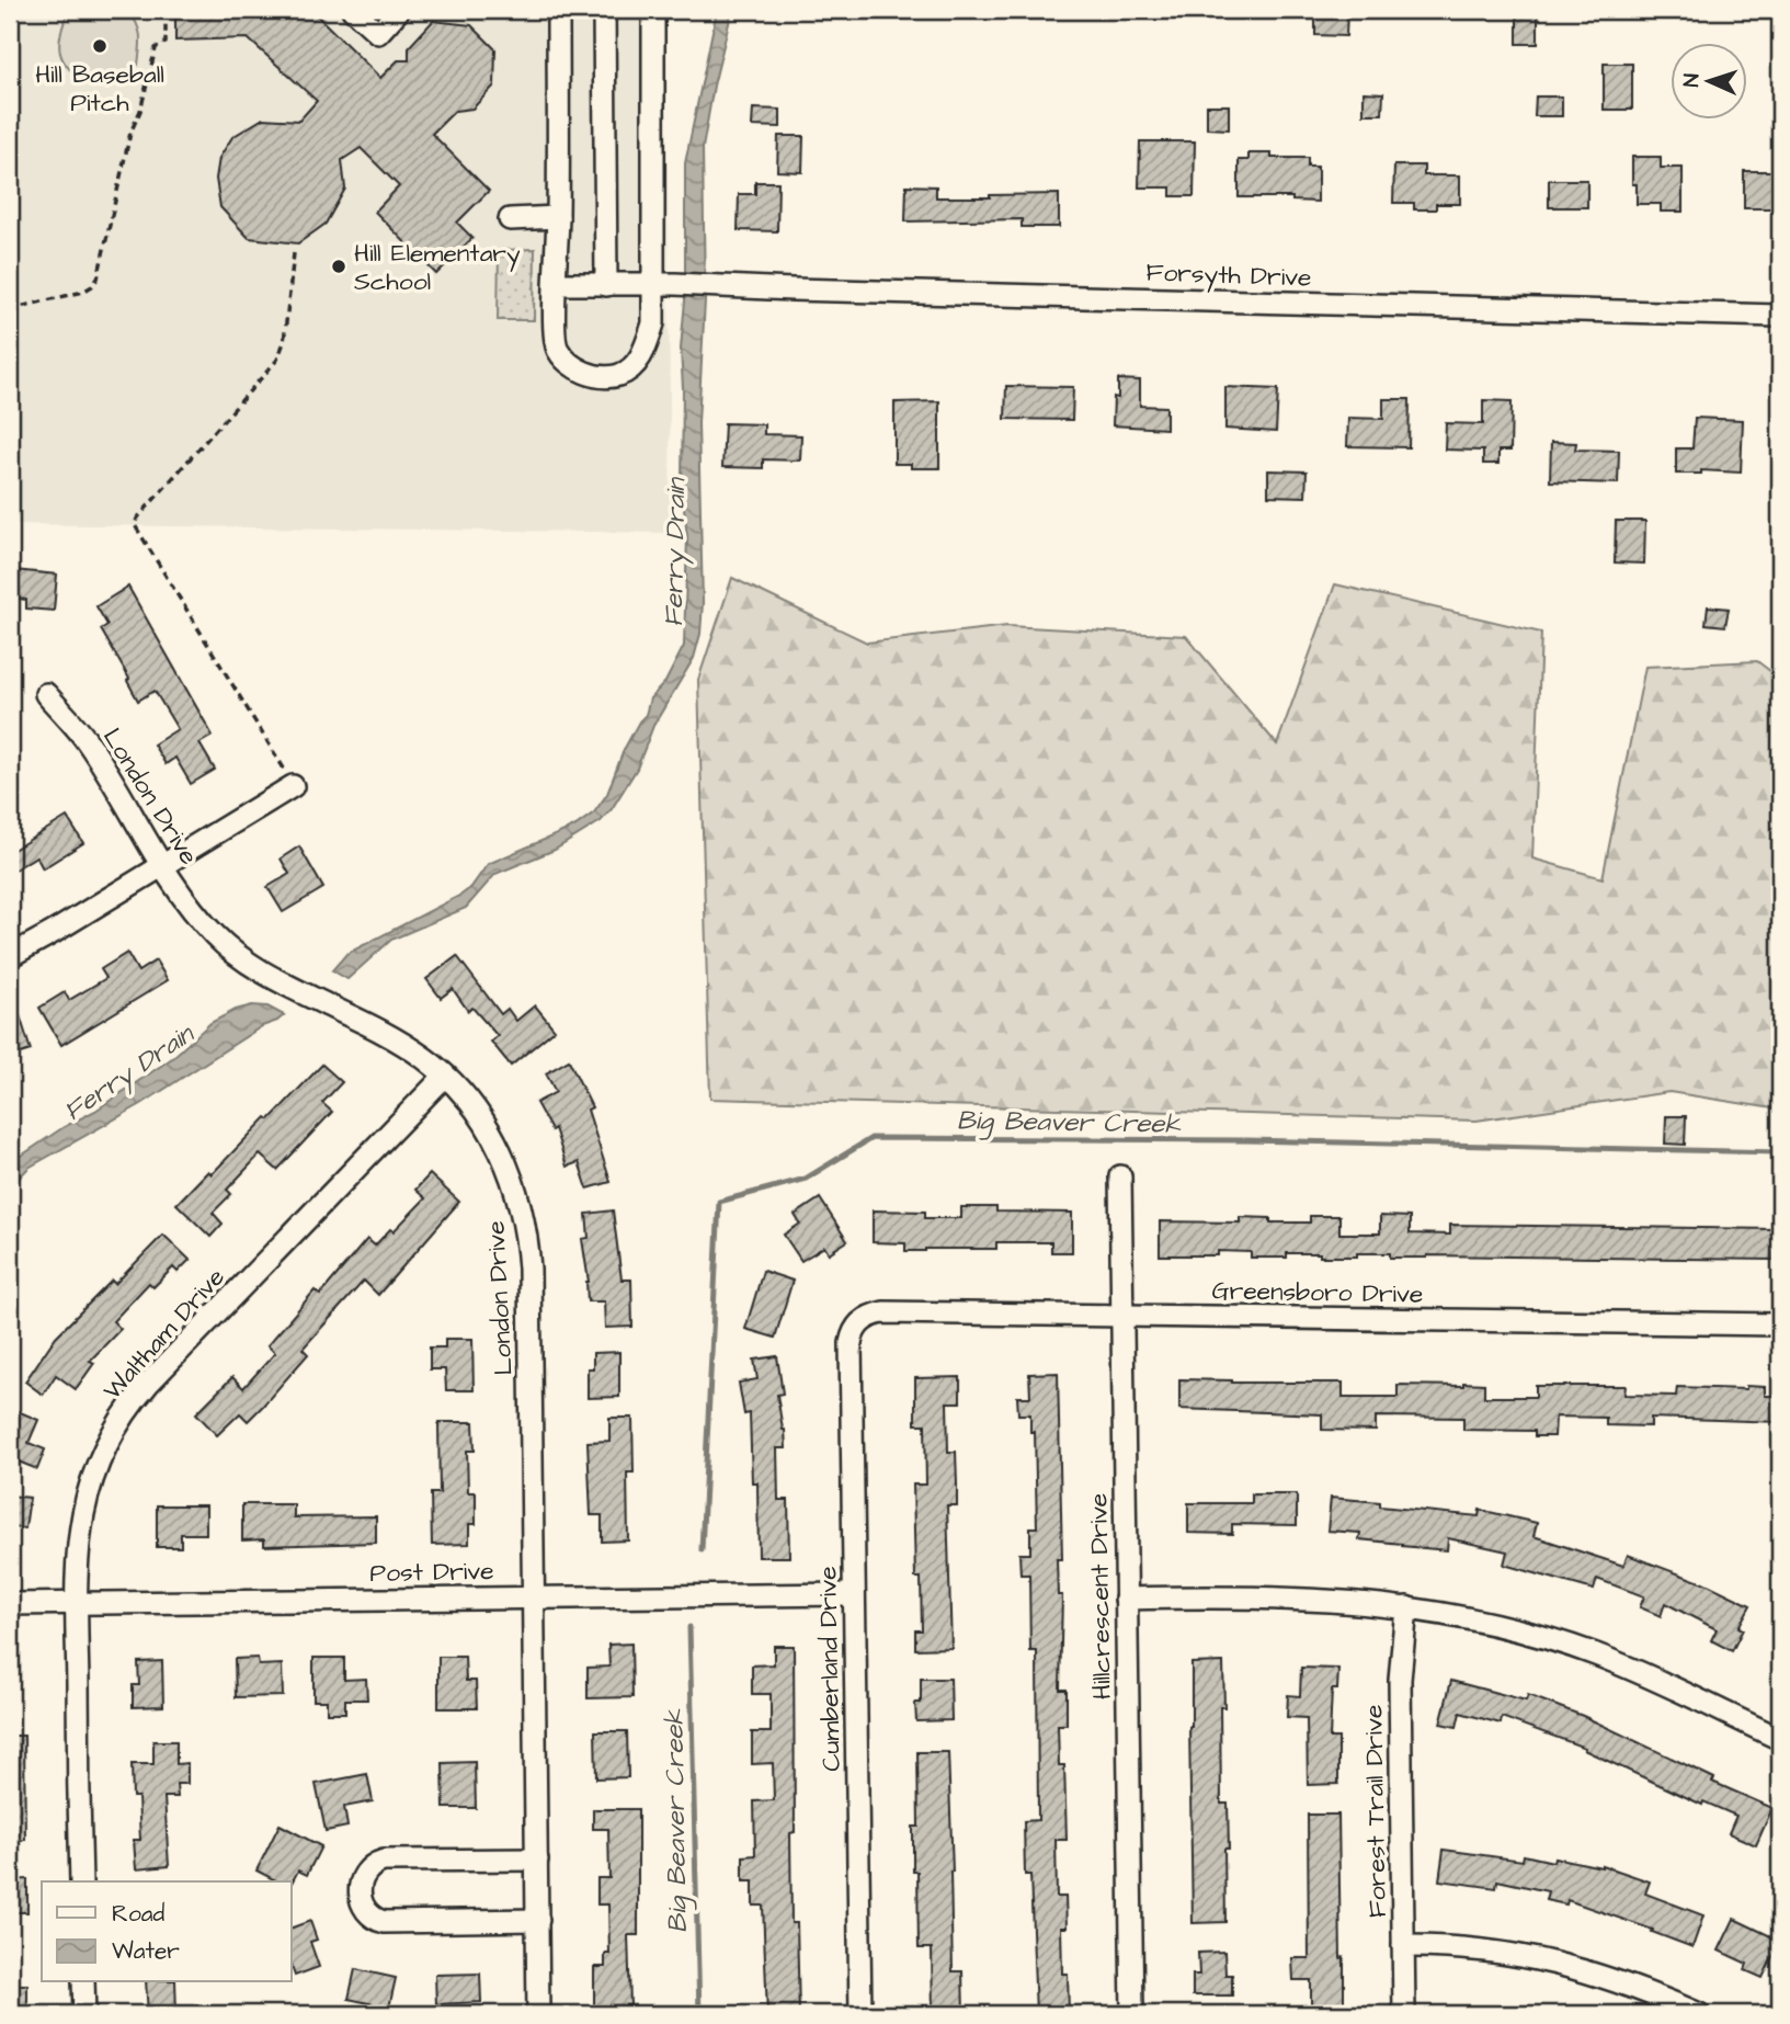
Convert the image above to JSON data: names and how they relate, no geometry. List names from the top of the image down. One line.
{"streets":{"street":["Forsyth Drive","London Drive","Greensboro Drive","Waltham Drive","Post Drive","Hillcrescent Drive","Cumberland Drive","Forest Trail Drive"]},"crossings":[["London Drive","Waltham Drive"],["London Drive","Post Drive"],["Greensboro Drive","Hillcrescent Drive"],["Greensboro Drive","Cumberland Drive"],["Waltham Drive","Post Drive"],["Post Drive","Cumberland Drive"]],"water":["Ferry Drain","Big Beaver Creek"],"places":["Hill Baseball Pitch","Hill Elementary School"],"legend":["Road","Water"],"north":"left"}
